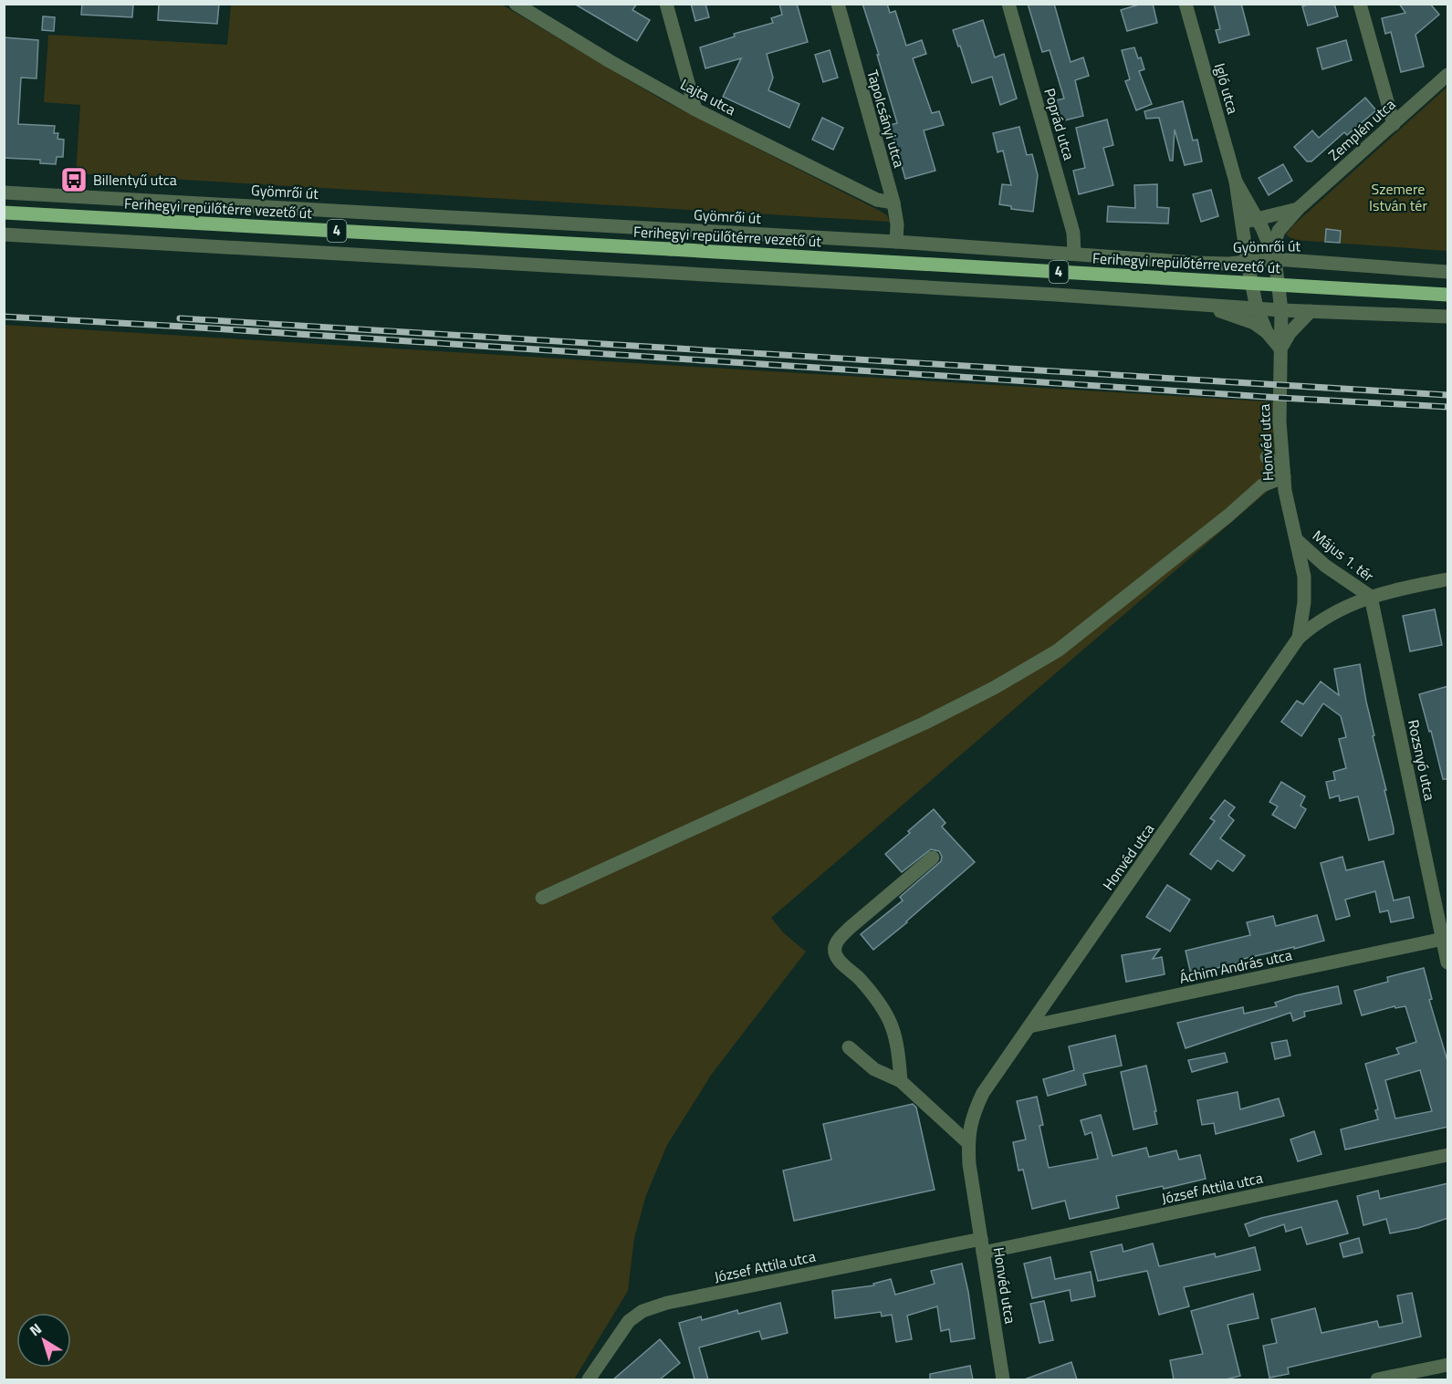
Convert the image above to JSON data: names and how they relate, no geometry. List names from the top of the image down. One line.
{"streets":{"main road":["Ferihegyi repülőtérre vezető út","4"],"street":["Igló utca","Lajta utca","Tapolcsányi utca","Poprád utca","Zemplén utca","Gyömrői út","Honvéd utca","Május 1. tér","Rozsnyó utca","Áchim András utca","József Attila utca"]},"crossings":[["Igló utca","Zemplén utca"],["Igló utca","Gyömrői út"],["Igló utca","Honvéd utca"],["Lajta utca","Tapolcsányi utca"],["Tapolcsányi utca","Gyömrői út"],["Poprád utca","Gyömrői út"],["Zemplén utca","Gyömrői út"],["Zemplén utca","Honvéd utca"],["Gyömrői út","Honvéd utca"],["Honvéd utca","Május 1. tér"],["Honvéd utca","Áchim András utca"],["Honvéd utca","József Attila utca"],["Május 1. tér","Rozsnyó utca"],["Rozsnyó utca","Áchim András utca"]],"parks":["Szemere István tér"],"places":{"bus stop":["Billentyű utca"]},"north":"top left"}
